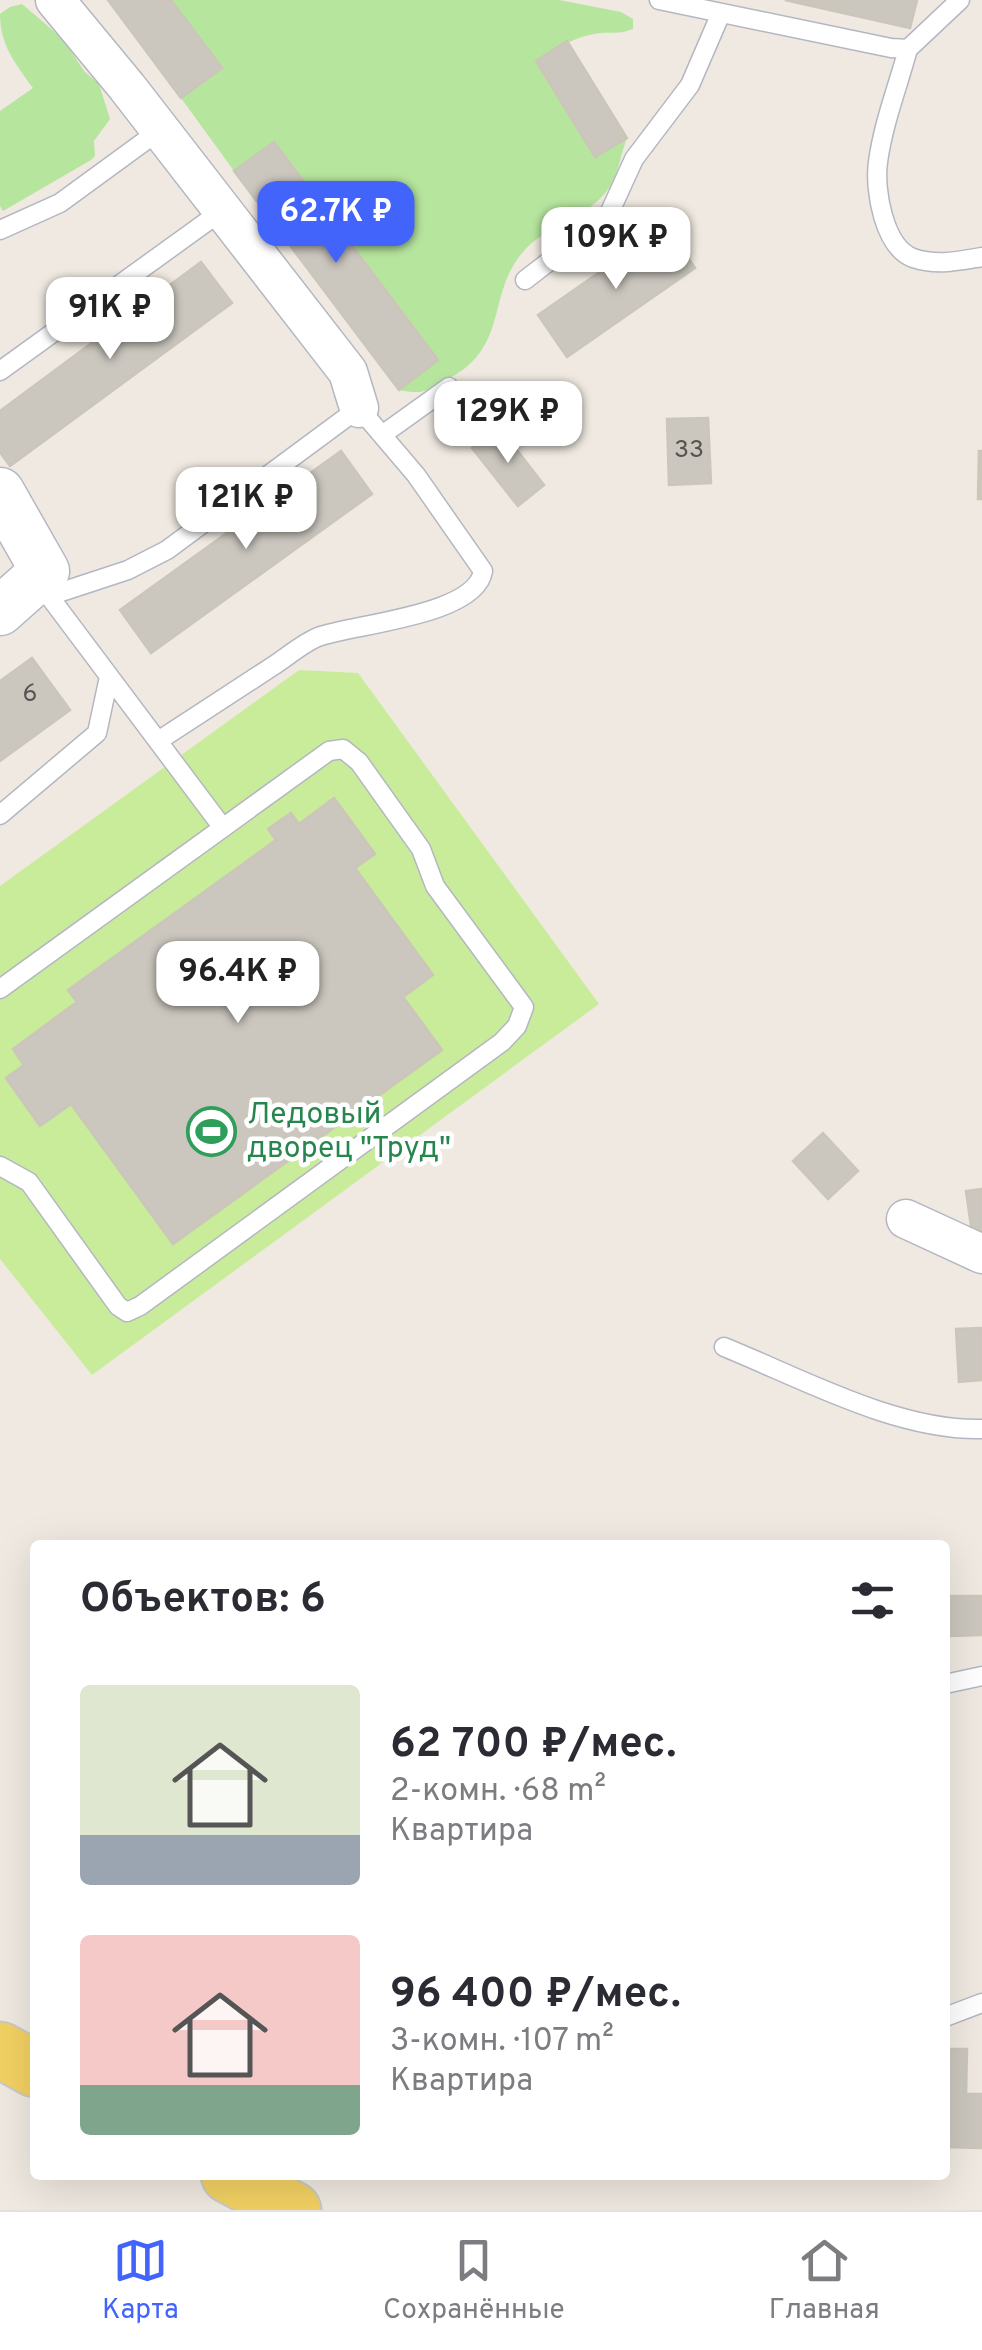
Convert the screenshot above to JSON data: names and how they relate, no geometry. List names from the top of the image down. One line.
{"places":{"sports":["Ледовый дворец \"Труд\""]},"house_numbers":["33","6"],"page":{"price":["62.7K ₽","109K ₽","91K ₽","129K ₽","121K ₽","96.4K ₽"],"heading":"Объектов: 6","list":[{"name":"62 700 ₽/мес.","note":"2-комн. · 68 m² · Квартира"},{"name":"96 400 ₽/мес.","note":"3-комн. · 107 m² · Квартира"}],"tabs":["Карта","Сохранённые","Главная"]}}
